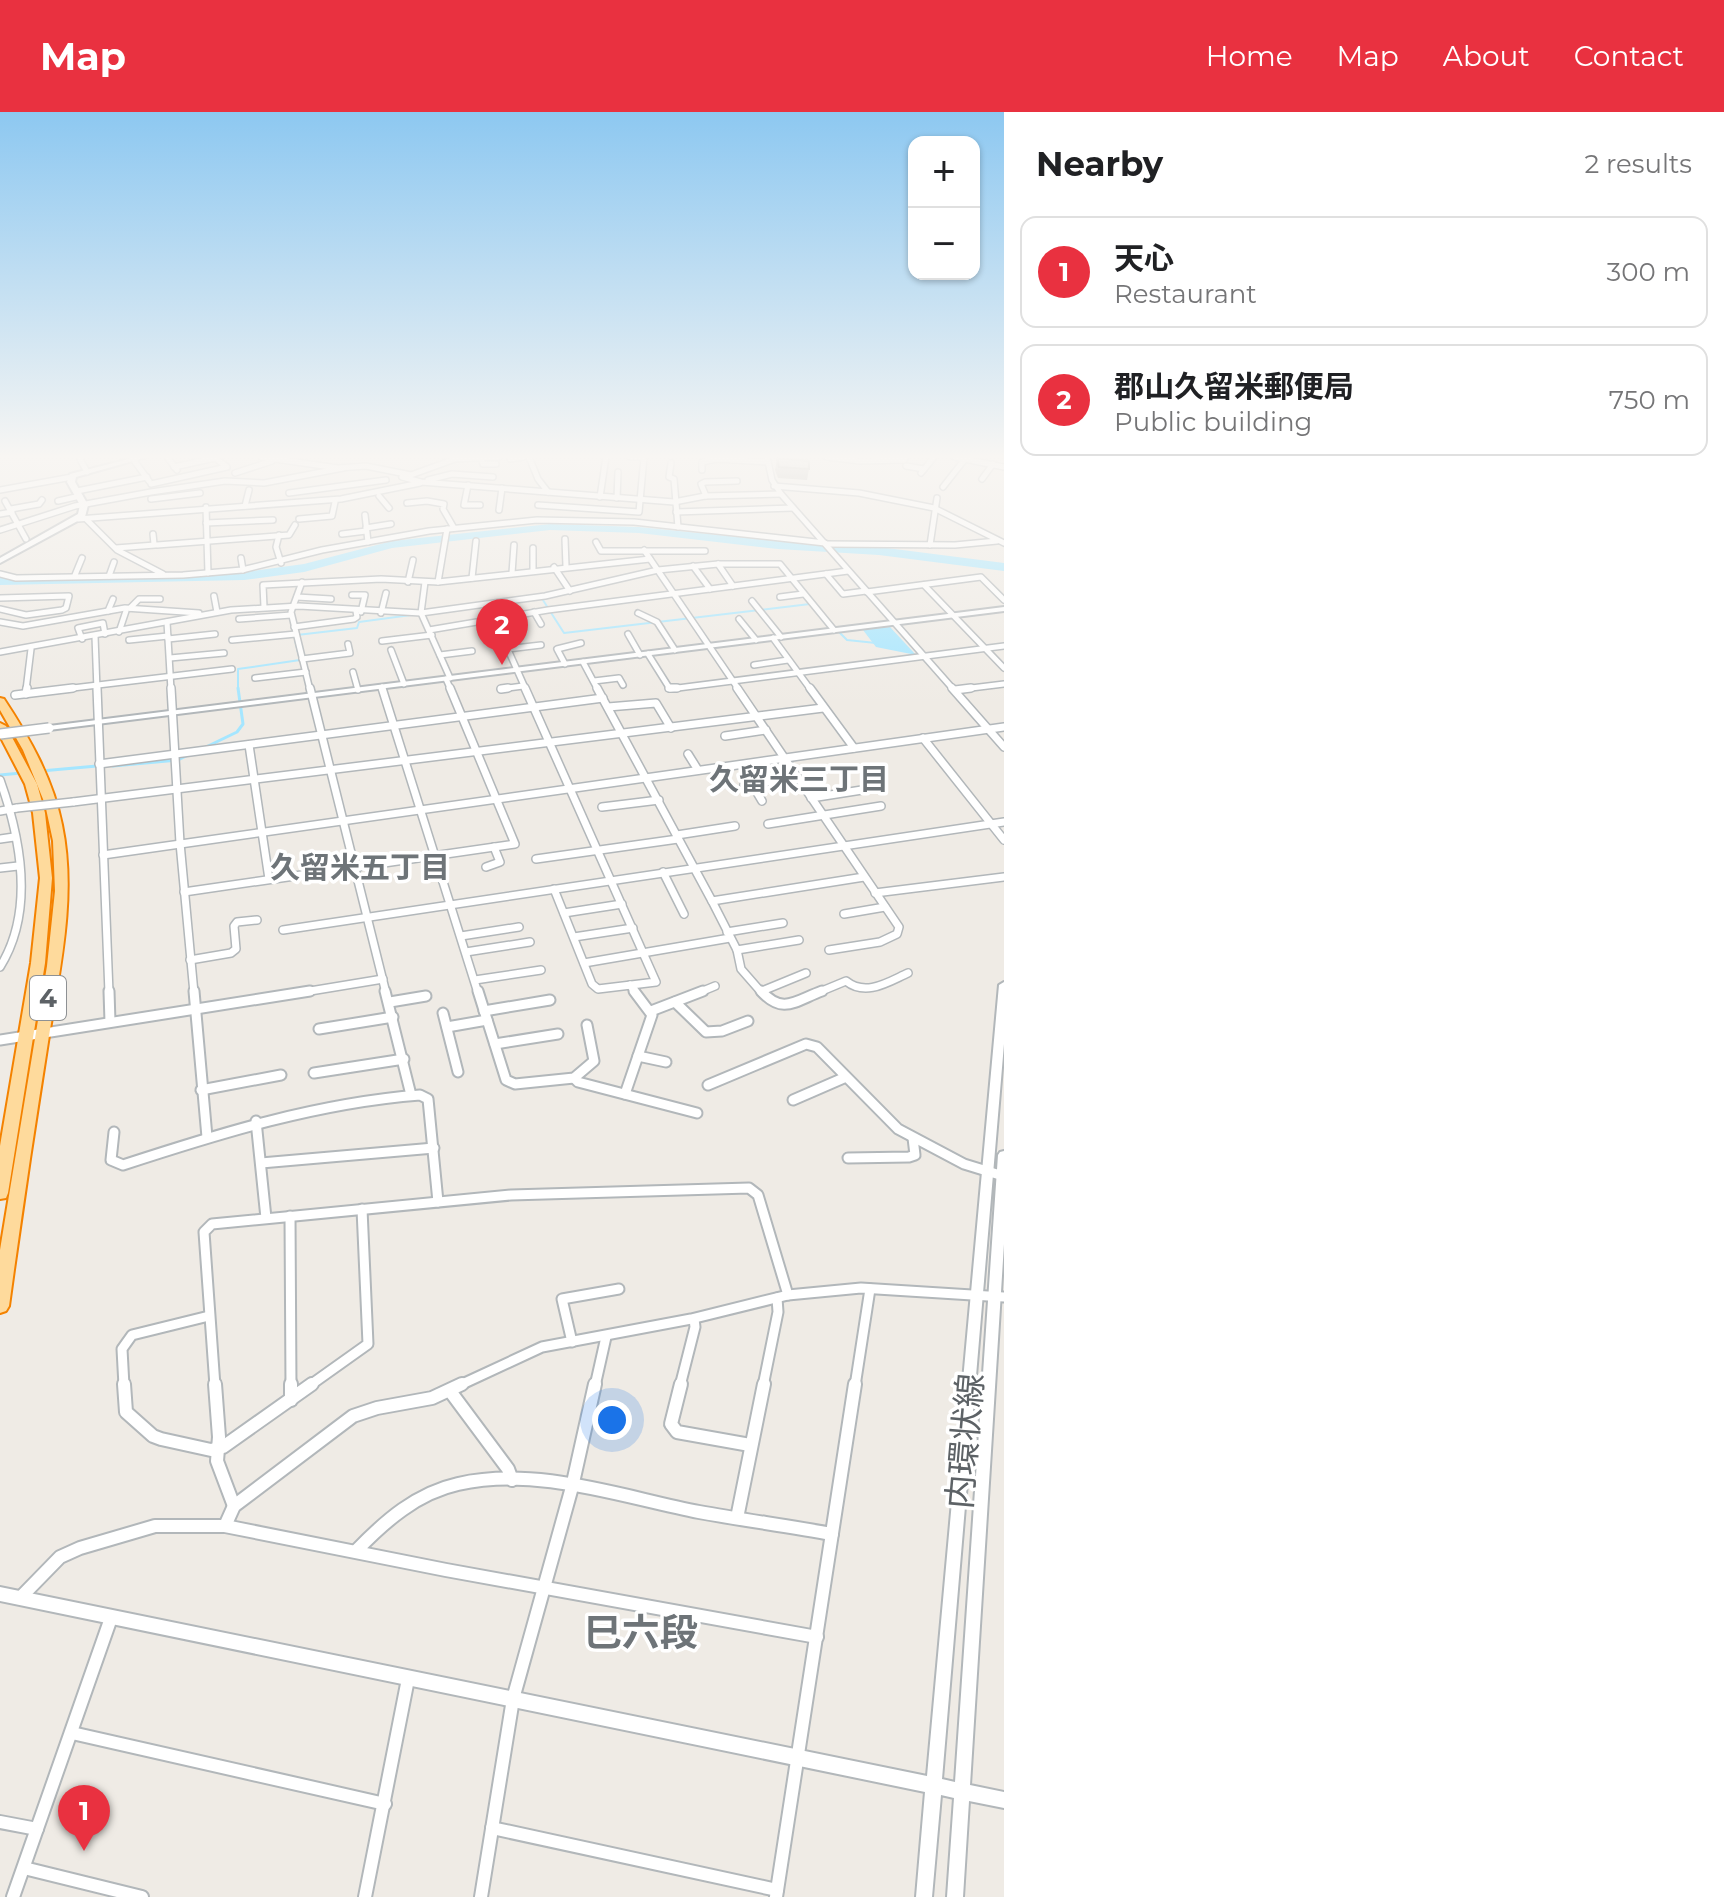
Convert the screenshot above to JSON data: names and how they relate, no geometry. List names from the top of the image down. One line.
{"streets":{"highway":["4"],"street":["内環状線"]},"districts":["久留米三丁目","久留米五丁目","巳六段"],"page":{"header":"Map","nav":["Home","Map","About","Contact"],"heading":["Nearby","2 results"],"map_buttons":["+","−"],"list":[{"mark":"1","name":"天心","note":"Restaurant","value":"300 m"},{"mark":"2","name":"郡山久留米郵便局","note":"Public building","value":"750 m"}],"pins":["2","1"]}}
